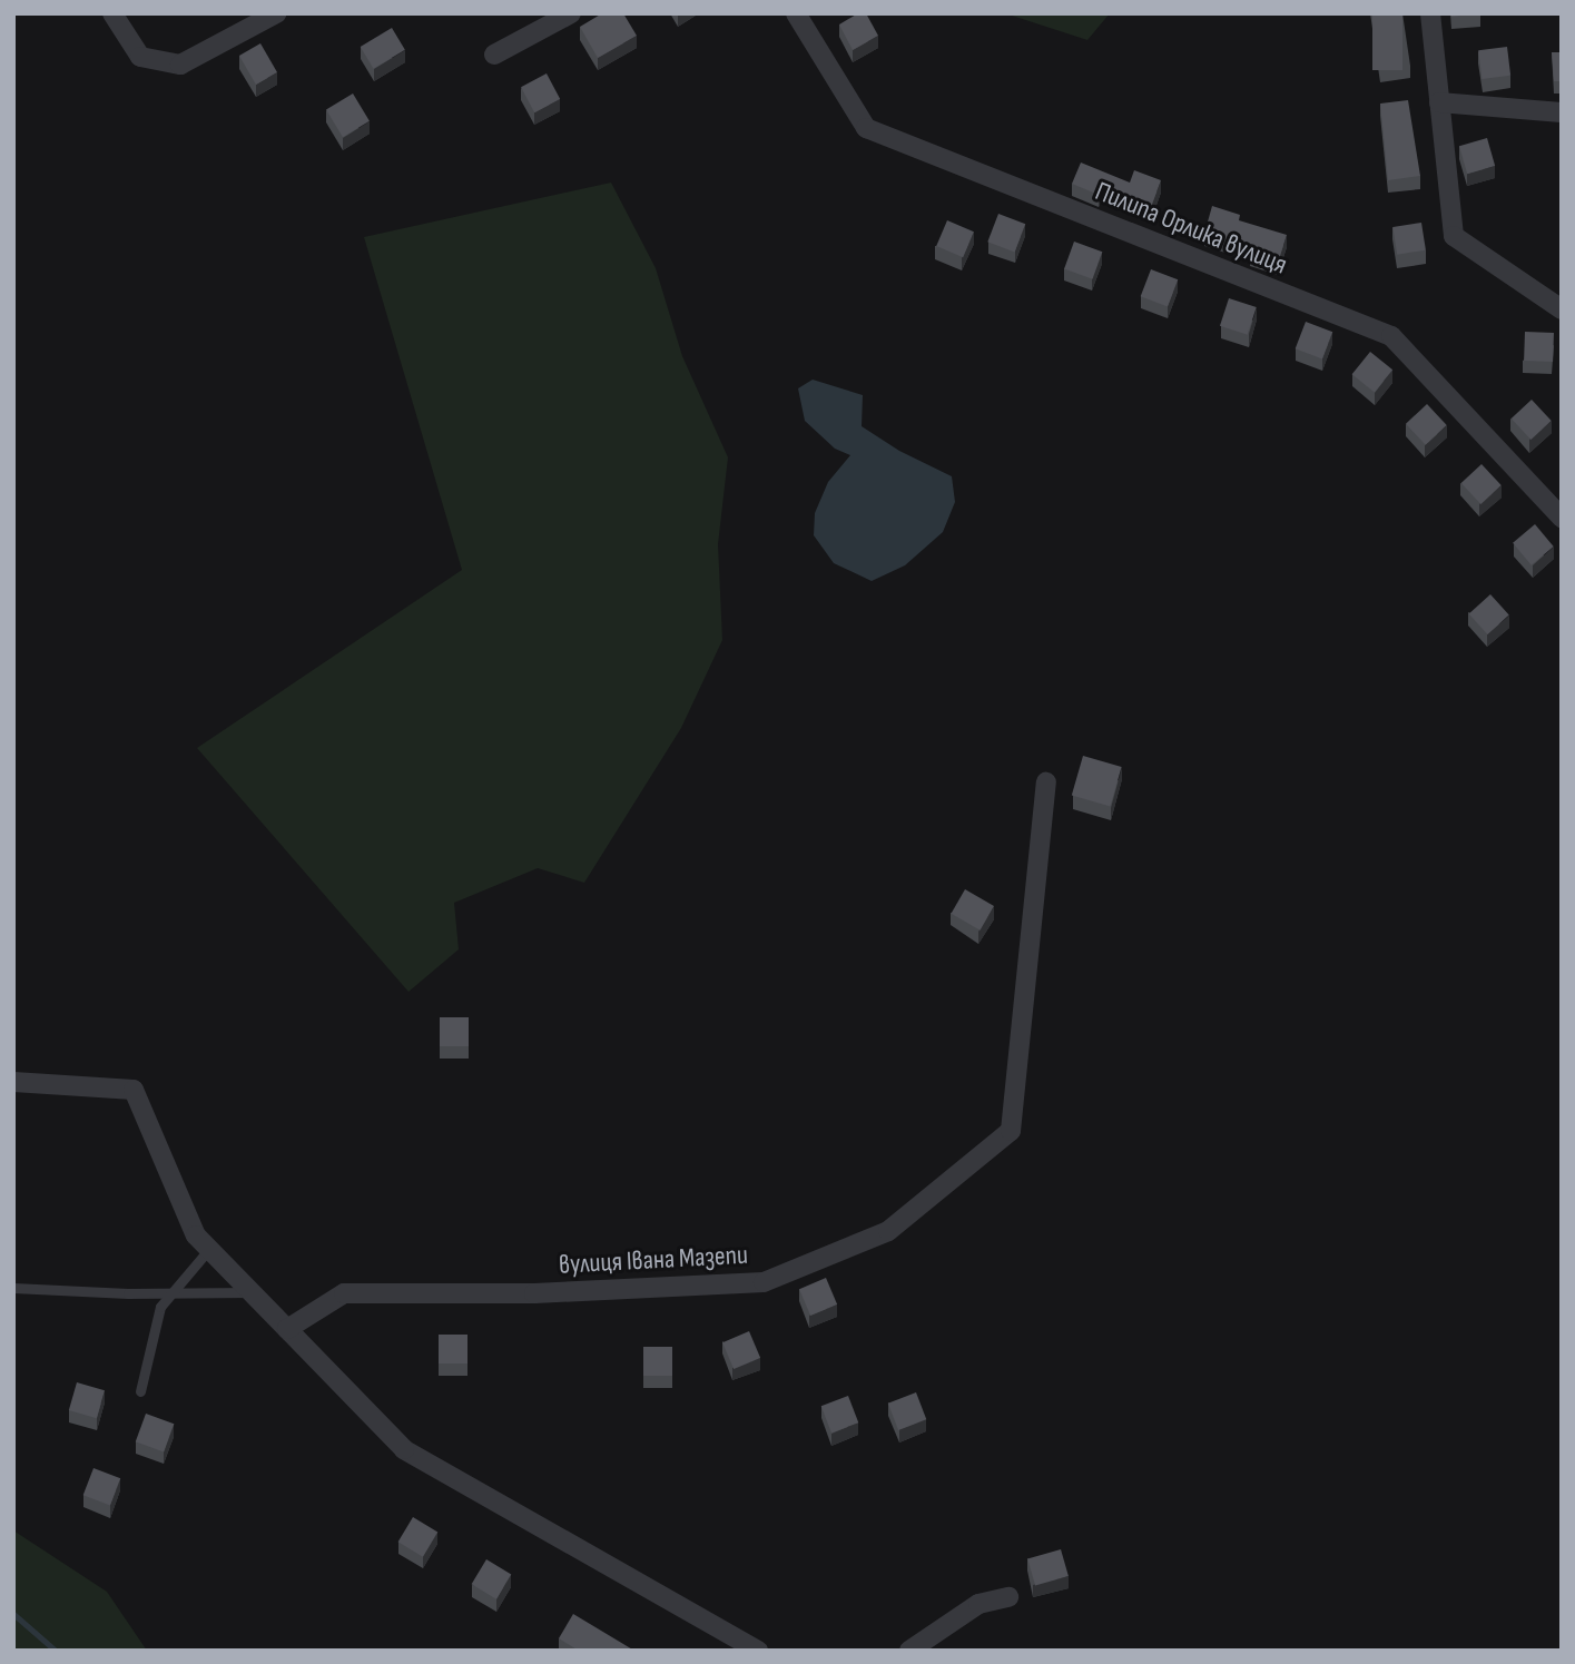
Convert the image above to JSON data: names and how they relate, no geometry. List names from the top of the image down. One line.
{"streets":{"street":["Пилипа Орлика вулиця","вулиця Івана Мазепи"]}}
